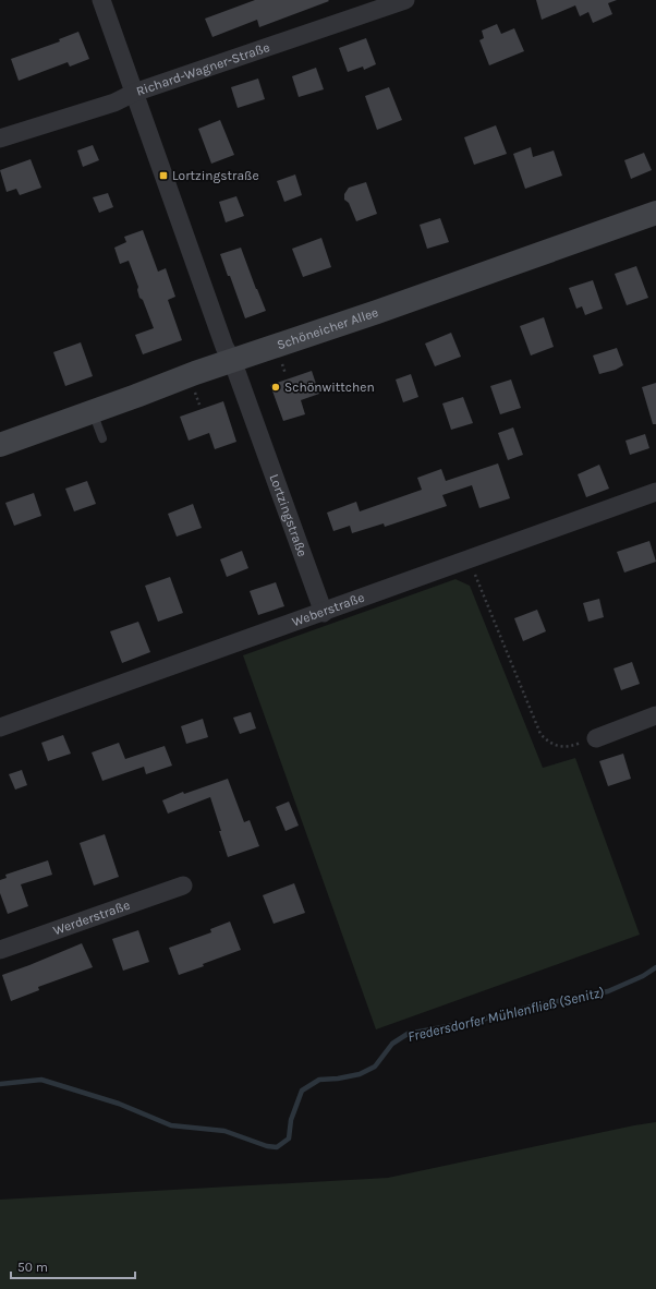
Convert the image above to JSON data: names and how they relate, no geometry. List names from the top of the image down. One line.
{"streets":{"street":["Richard-Wagner-Straße","Schöneicher Allee","Lortzingstraße","Weberstraße","Werderstraße"]},"crossings":[["Richard-Wagner-Straße","Lortzingstraße"],["Schöneicher Allee","Lortzingstraße"],["Lortzingstraße","Weberstraße"]],"water":["Fredersdorfer Mühlenfließ (Senitz)"],"places":{"transit":["Lortzingstraße"],"other":["Schönwittchen"]},"scale_bar":"50 m"}
